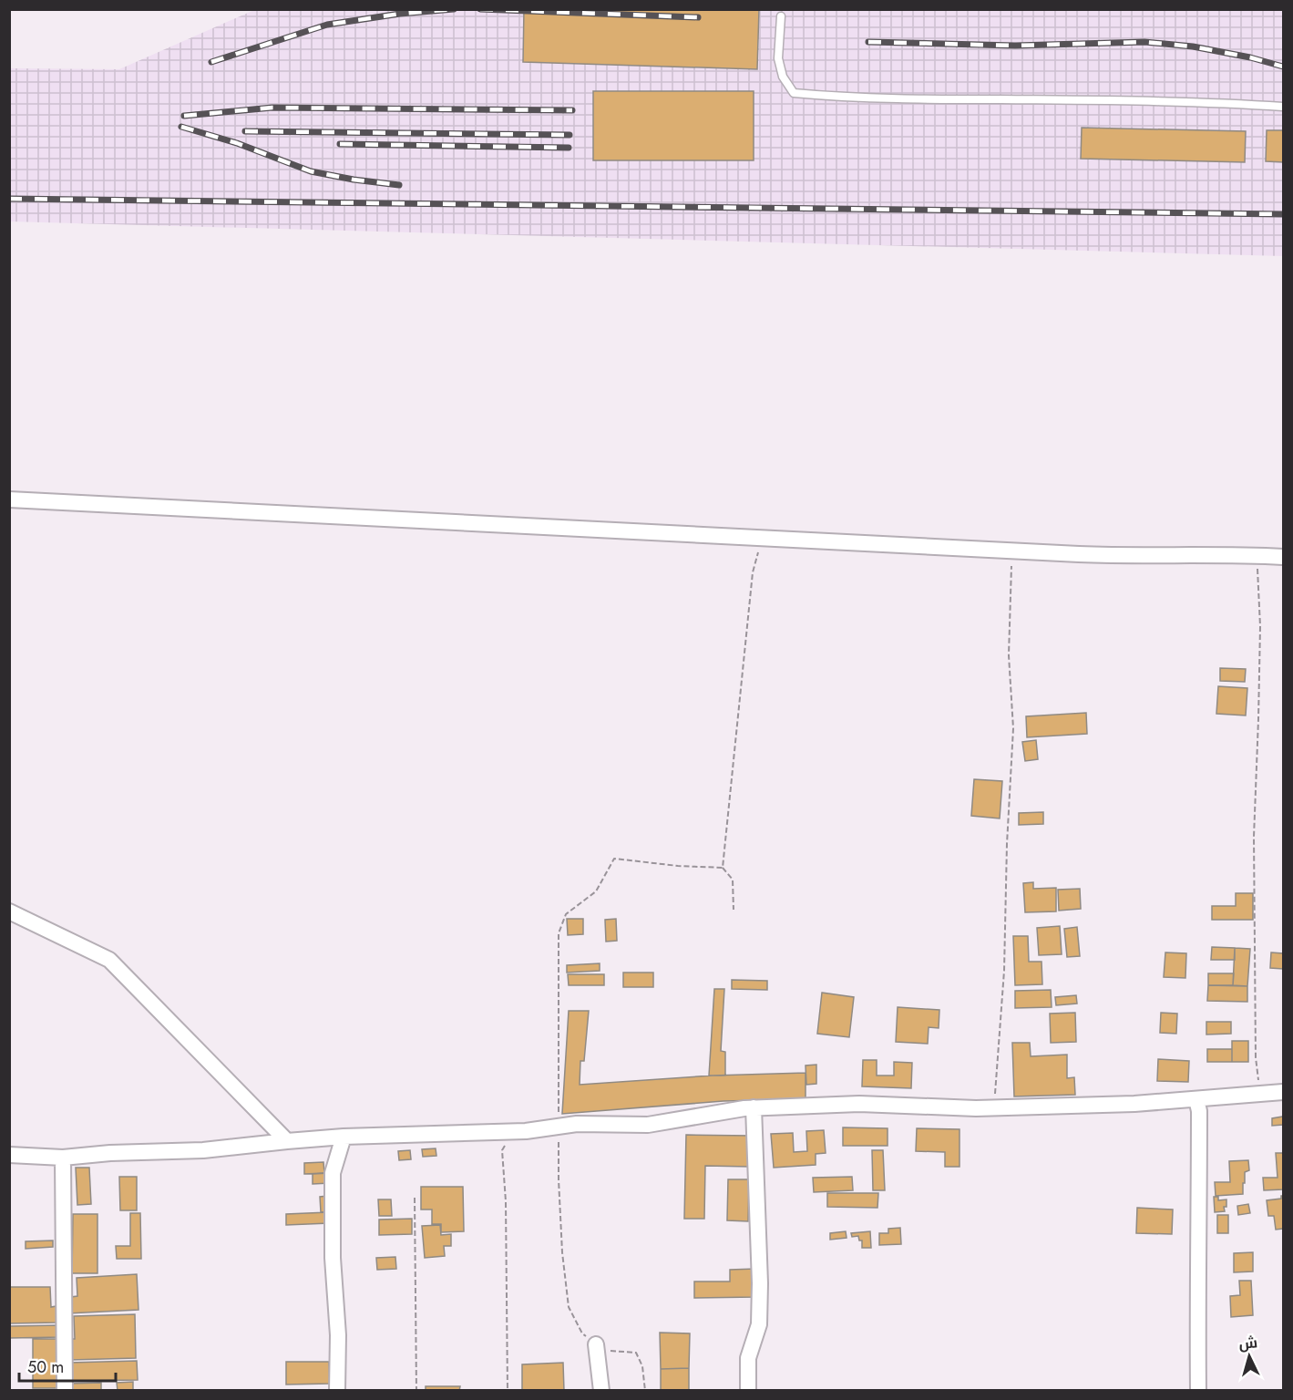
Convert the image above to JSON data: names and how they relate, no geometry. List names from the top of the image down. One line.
{"scale_bar":"50 m","north":"top"}
